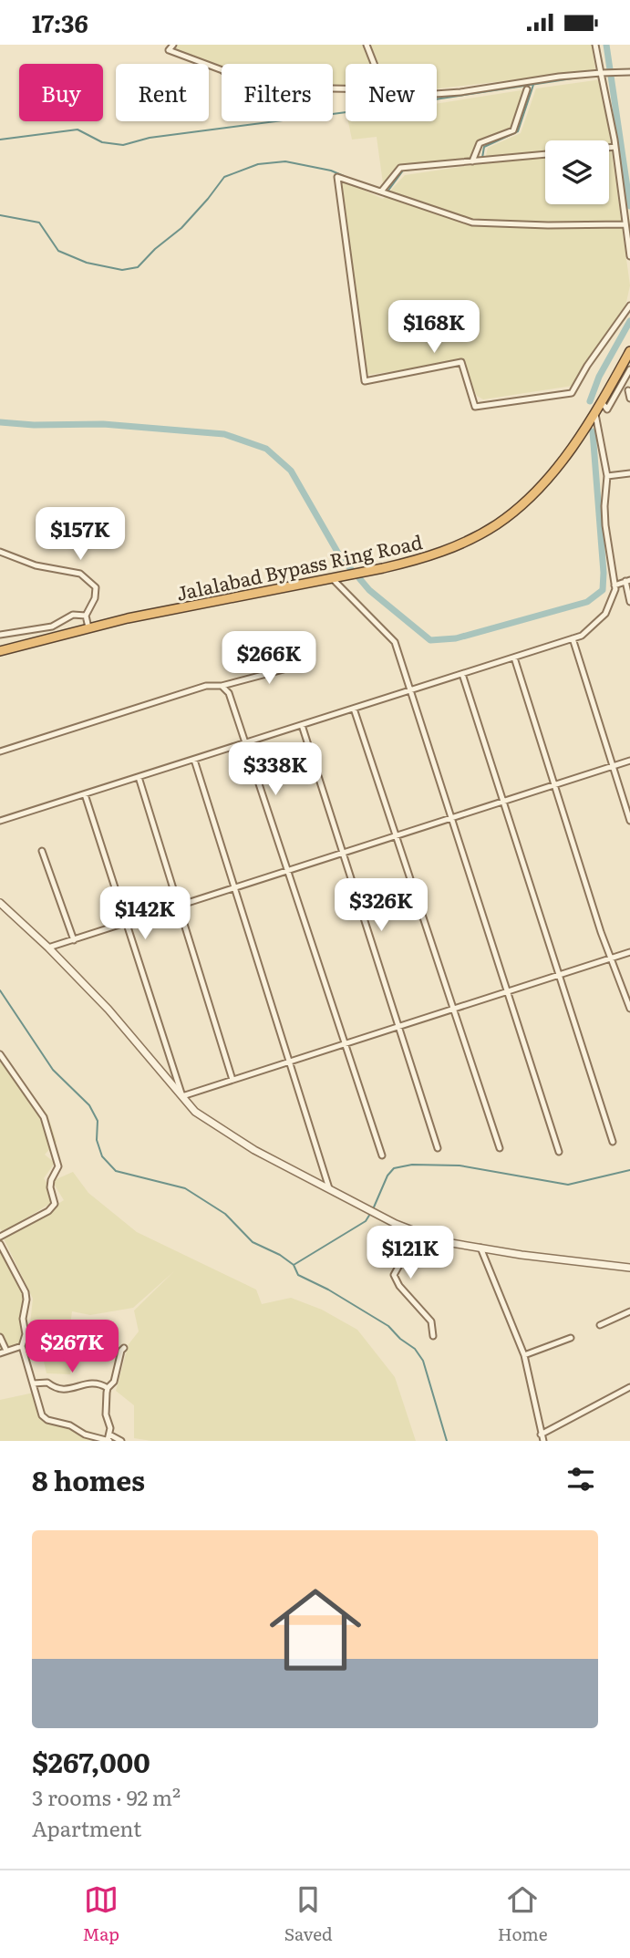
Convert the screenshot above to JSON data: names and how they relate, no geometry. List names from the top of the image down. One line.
{"streets":{"highway":["Jalalabad Bypass Ring Road"]},"page":{"status":"17:36","chip":["Buy","Rent","Filters","New"],"price":["$168K","$157K","$266K","$338K","$326K","$142K","$121K","$267K"],"heading":"8 homes","list":[{"name":"$267,000","note":"3 rooms · 92 m² · Apartment"}],"tabs":["Map","Saved","Home"]}}
